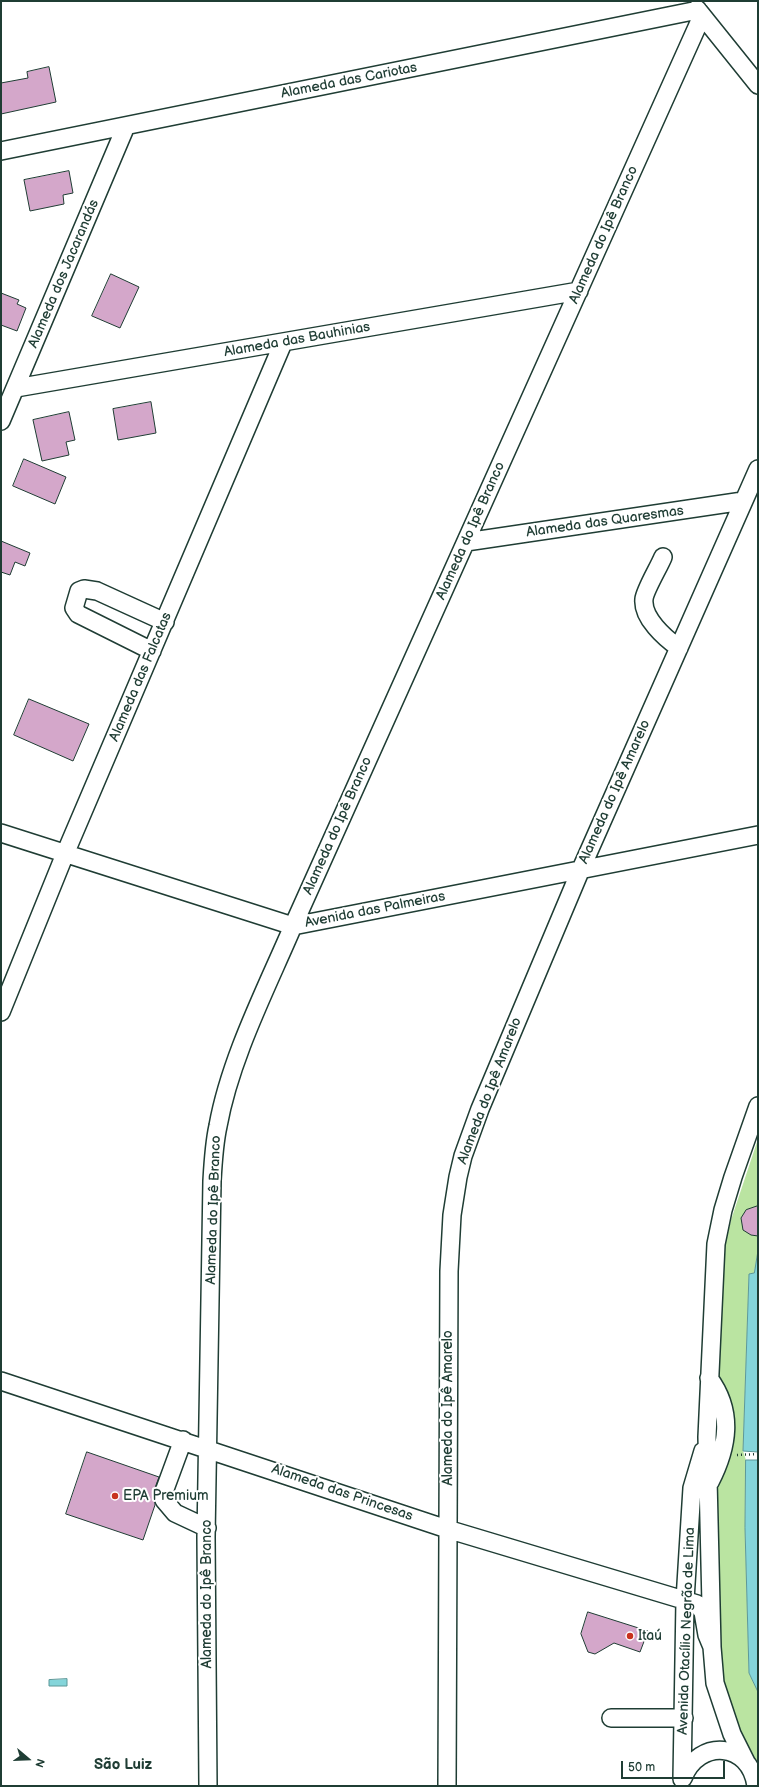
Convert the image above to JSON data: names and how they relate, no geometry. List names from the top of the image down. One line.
{"streets":{"street":["Alameda das Cariotas","Alameda do Ipê Branco","Alameda dos Jacarandás","Alameda das Bauhinias","Alameda das Quaresmas","Alameda das Falcatas","Alameda do Ipê Amarelo","Avenida das Palmeiras","Alameda das Princesas","Avenida Otacílio Negrão de Lima"]},"crossings":[["Alameda das Cariotas","Alameda do Ipê Branco"],["Alameda das Cariotas","Alameda dos Jacarandás"],["Alameda do Ipê Branco","Alameda das Bauhinias"],["Alameda do Ipê Branco","Alameda das Quaresmas"],["Alameda do Ipê Branco","Avenida das Palmeiras"],["Alameda do Ipê Branco","Alameda das Princesas"],["Alameda dos Jacarandás","Alameda das Bauhinias"],["Alameda das Bauhinias","Alameda das Falcatas"],["Alameda das Quaresmas","Alameda do Ipê Amarelo"],["Alameda das Falcatas","Avenida das Palmeiras"],["Alameda do Ipê Amarelo","Avenida das Palmeiras"],["Alameda do Ipê Amarelo","Alameda das Princesas"],["Alameda das Princesas","Avenida Otacílio Negrão de Lima"]],"districts":["São Luiz"],"places":["EPA Premium","Itaú"],"scale_bar":"50 m","north":"right"}
